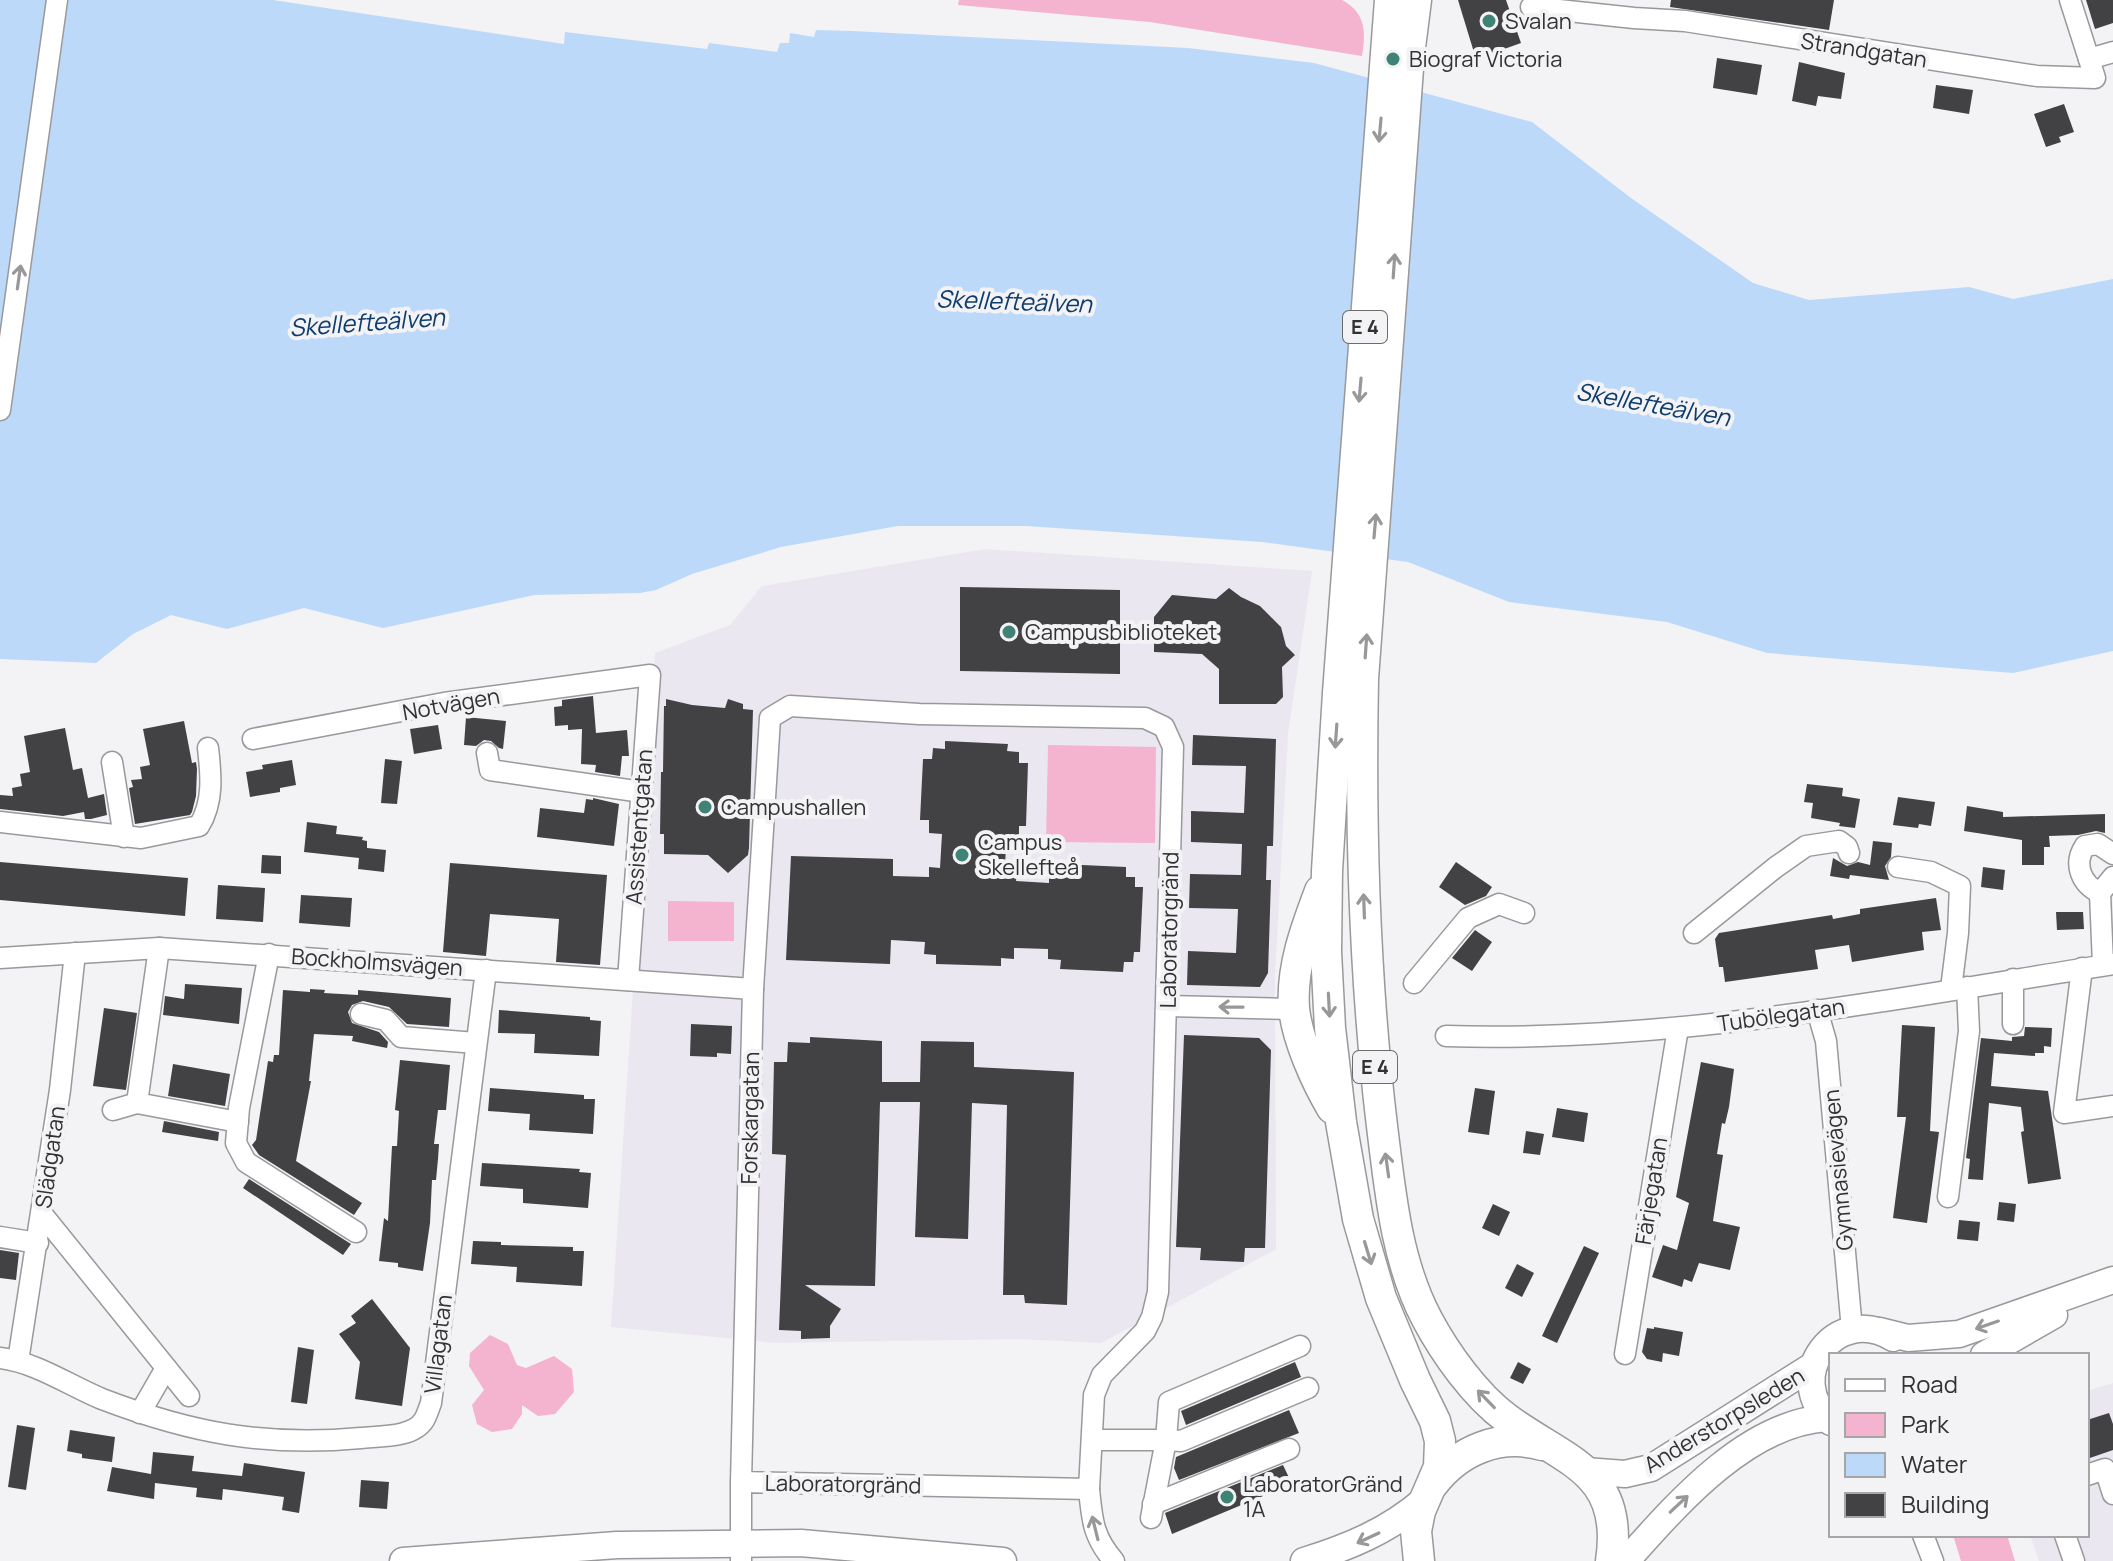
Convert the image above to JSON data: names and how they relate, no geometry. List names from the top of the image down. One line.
{"streets":{"highway":["E 4"],"main road":["Anderstorpsleden"],"street":["Strandgatan","Notvägen","Assistentgatan","Laboratorgränd","Bockholmsvägen","Tubölegatan","Forskargatan","Slädgatan","Gymnasievägen","Färjegatan","Villagatan"]},"crossings":[["E 4","Anderstorpsleden"],["Notvägen","Assistentgatan"],["Assistentgatan","Bockholmsvägen"],["Laboratorgränd","Forskargatan"],["Bockholmsvägen","Forskargatan"],["Bockholmsvägen","Slädgatan"],["Bockholmsvägen","Villagatan"],["Tubölegatan","Gymnasievägen"],["Tubölegatan","Färjegatan"],["Slädgatan","Villagatan"],["Gymnasievägen","Anderstorpsleden"]],"water":["Skellefteälven"],"places":["Svalan","Biograf Victoria","Campusbiblioteket","Campushallen","Campus Skellefteå","LaboratorGränd 1A"],"legend":["Road","Park","Water","Building"]}
